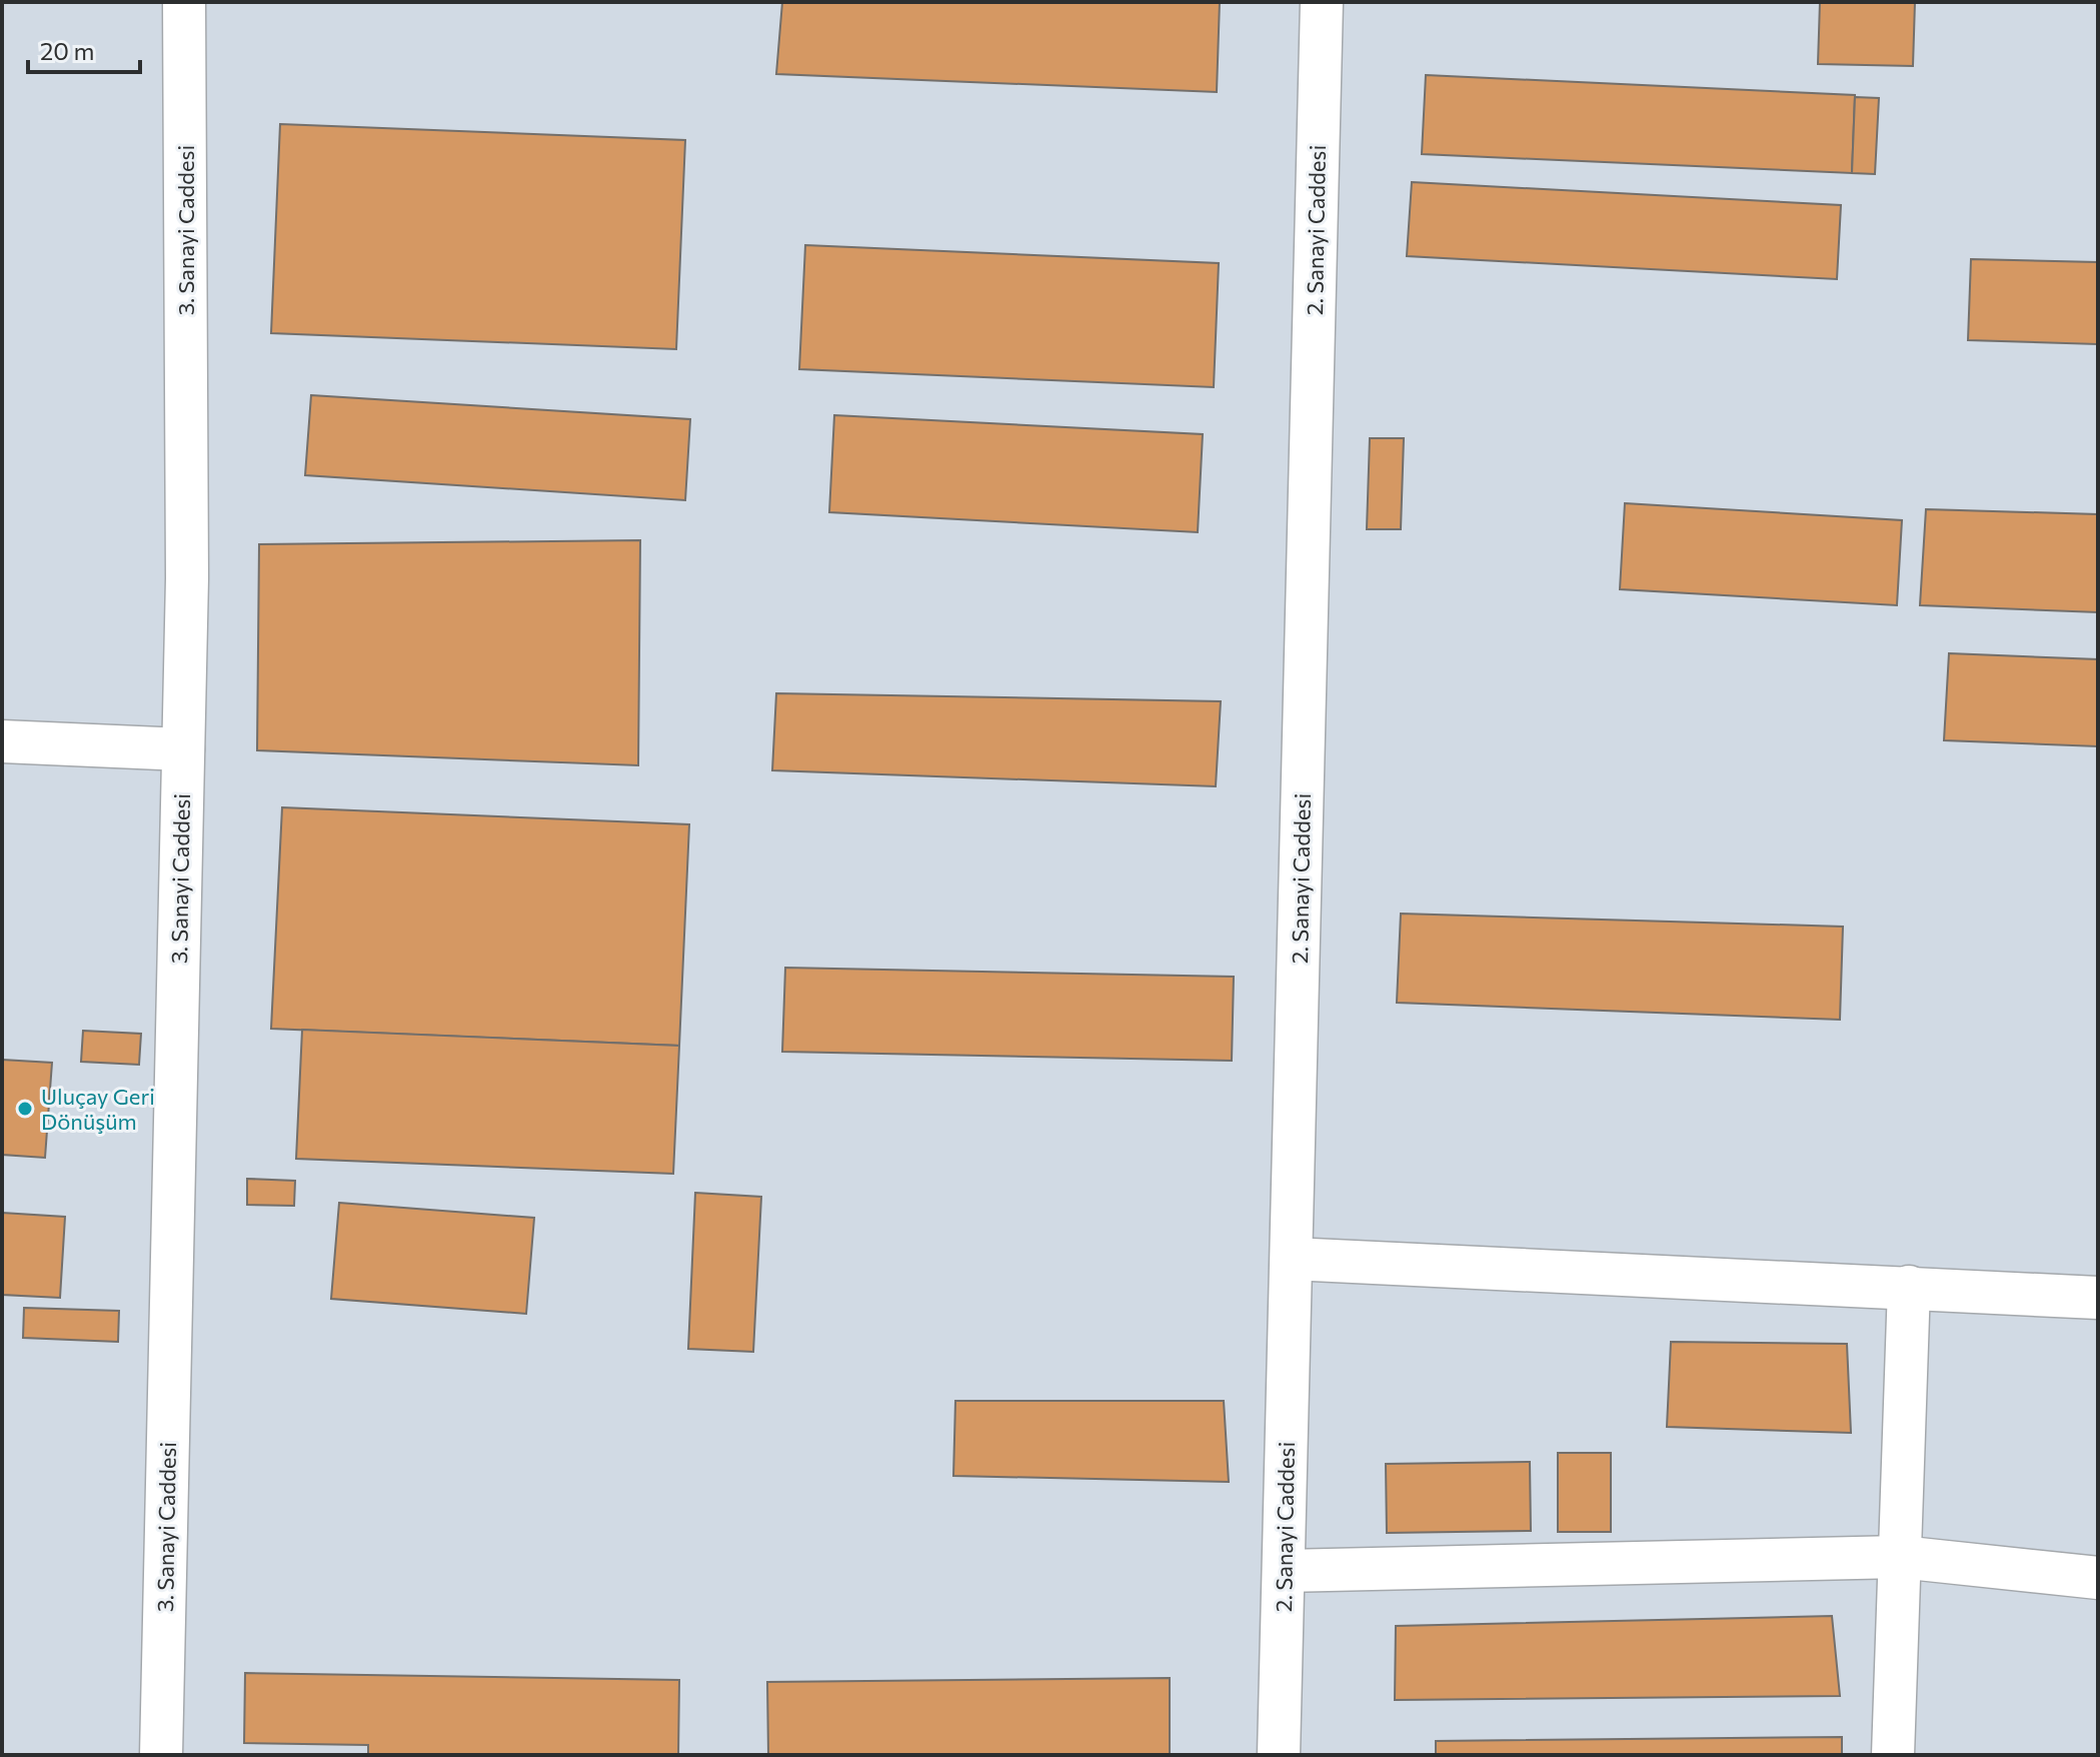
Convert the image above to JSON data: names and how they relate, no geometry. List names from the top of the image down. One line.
{"streets":{"street":["3. Sanayi Caddesi","2. Sanayi Caddesi"]},"places":["Uluçay Geri Dönüşüm"],"scale_bar":"20 m"}
